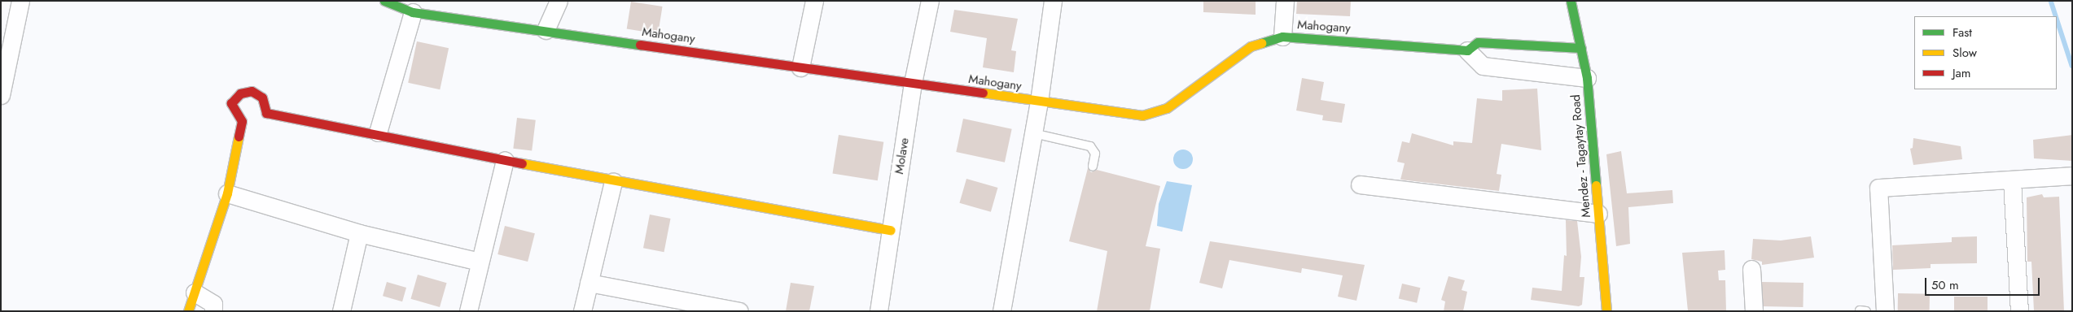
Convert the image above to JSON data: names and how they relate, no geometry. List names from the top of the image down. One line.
{"streets":{"street":["Mahogany","Molave","Mendez - Tagaytay Road"]},"crossings":[["Mahogany","Molave"],["Mahogany","Mendez - Tagaytay Road"]],"legend":["Fast","Slow","Jam"],"scale_bar":"50 m"}
